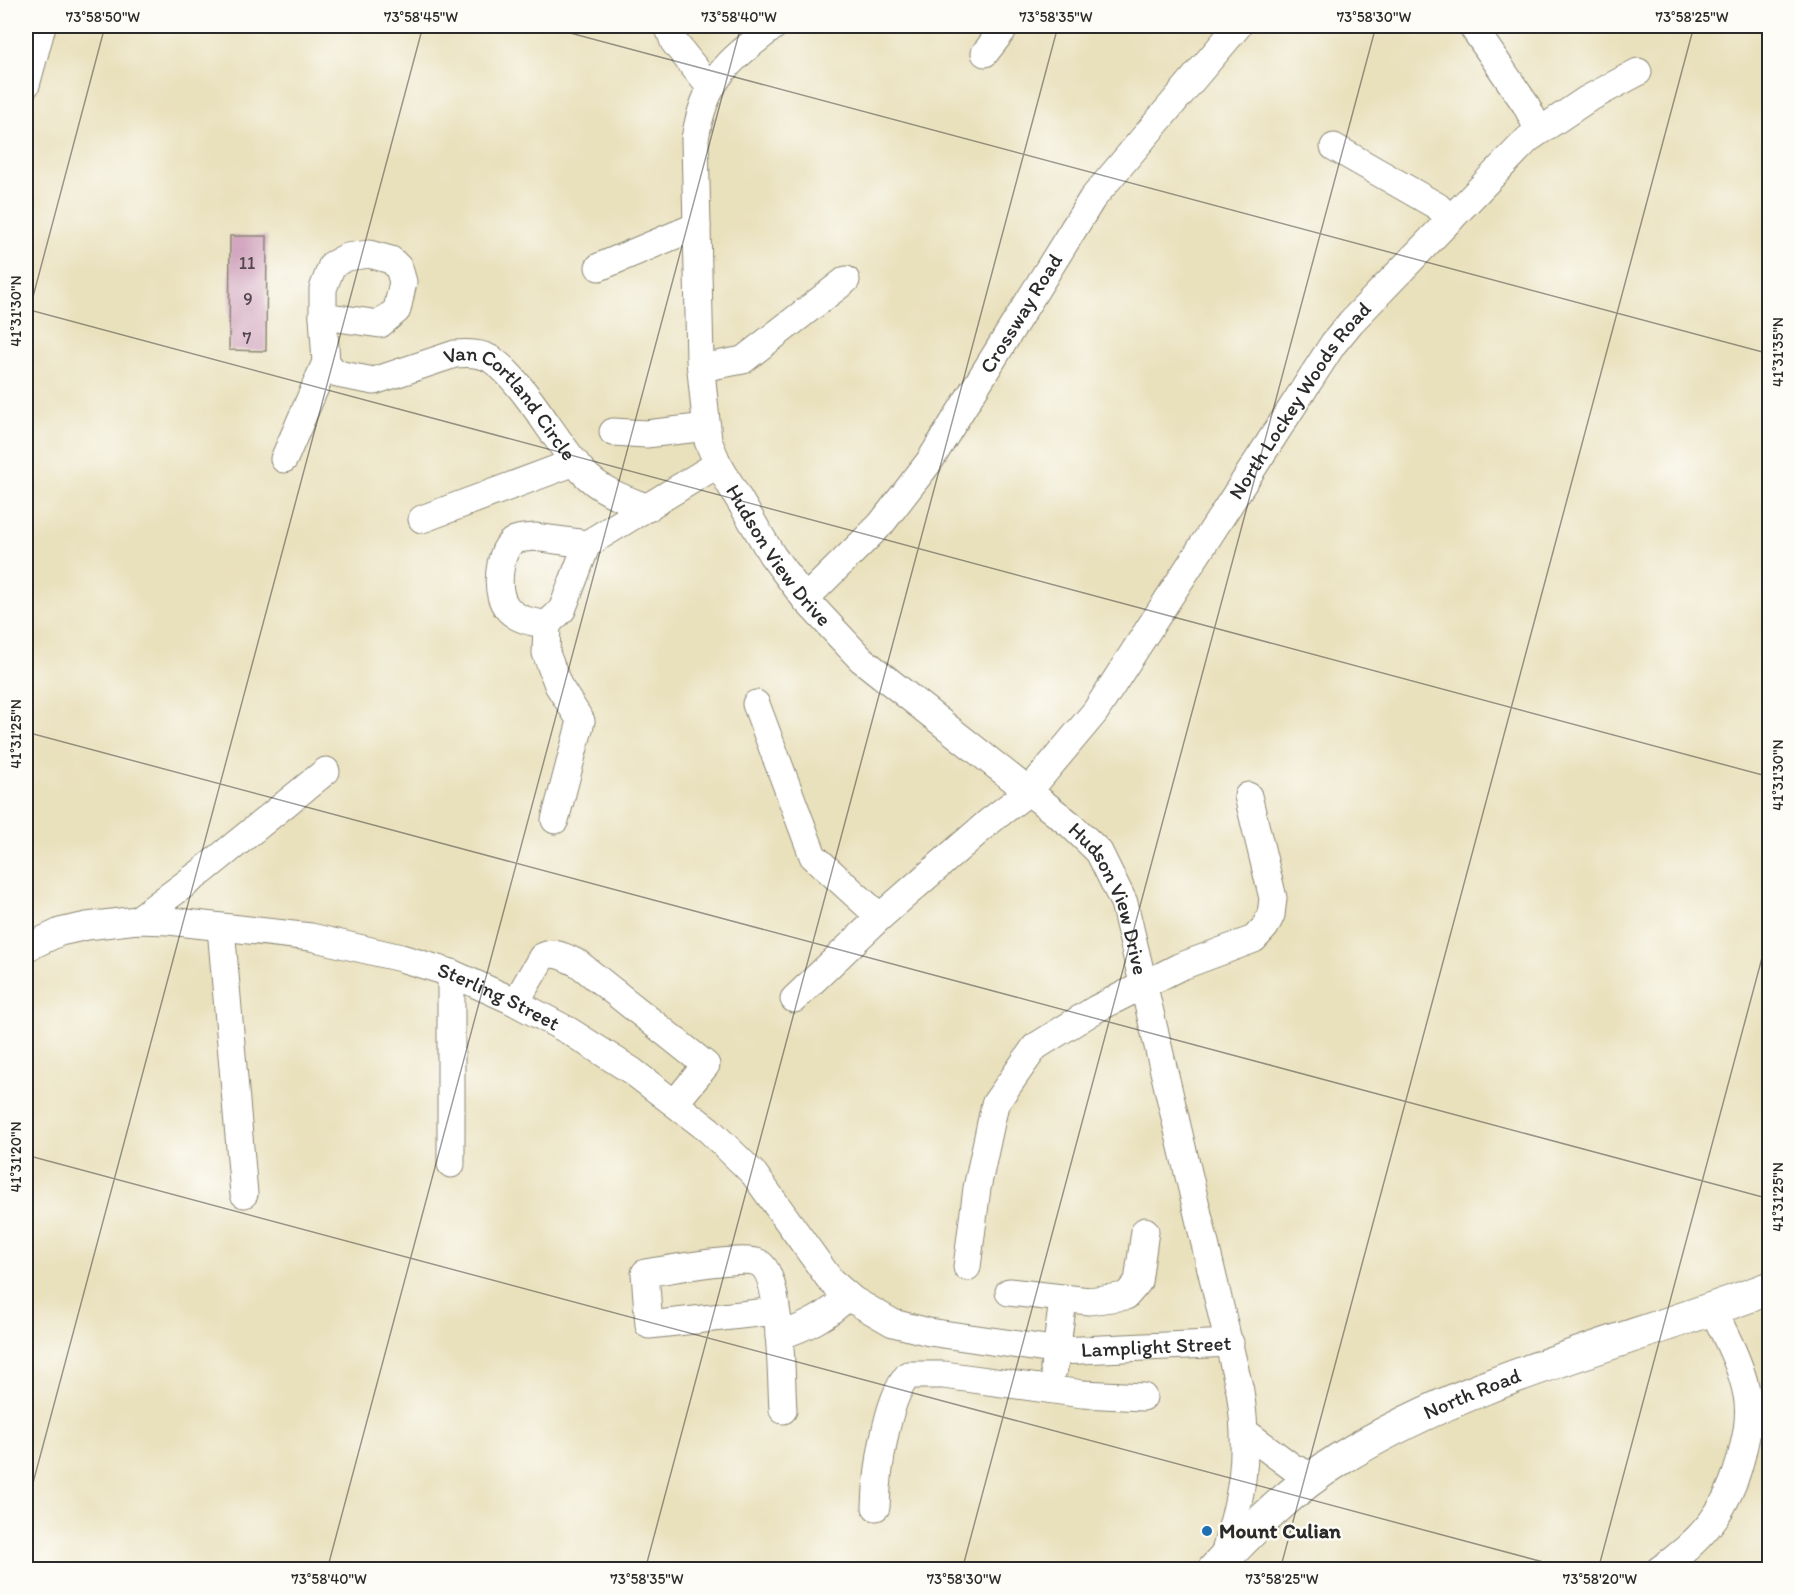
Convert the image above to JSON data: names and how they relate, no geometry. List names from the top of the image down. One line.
{"streets":{"main road":["North Road"],"street":["Crossway Road","North Lockey Woods Road","Van Cortland Circle","Hudson View Drive","Sterling Street","Lamplight Street"]},"crossings":[["Crossway Road","Hudson View Drive"],["North Lockey Woods Road","Hudson View Drive"],["Hudson View Drive","Lamplight Street"],["Sterling Street","Lamplight Street"],["Lamplight Street","North Road"]],"places":["Mount Culian"],"house_numbers":["11","9","7"],"coordinates":["73°58'50\"W","73°58'45\"W","73°58'40\"W","73°58'35\"W","73°58'30\"W","73°58'25\"W","41°31'30\"N","41°31'35\"N","41°31'25\"N","41°31'20\"N","73°58'20\"W"]}
